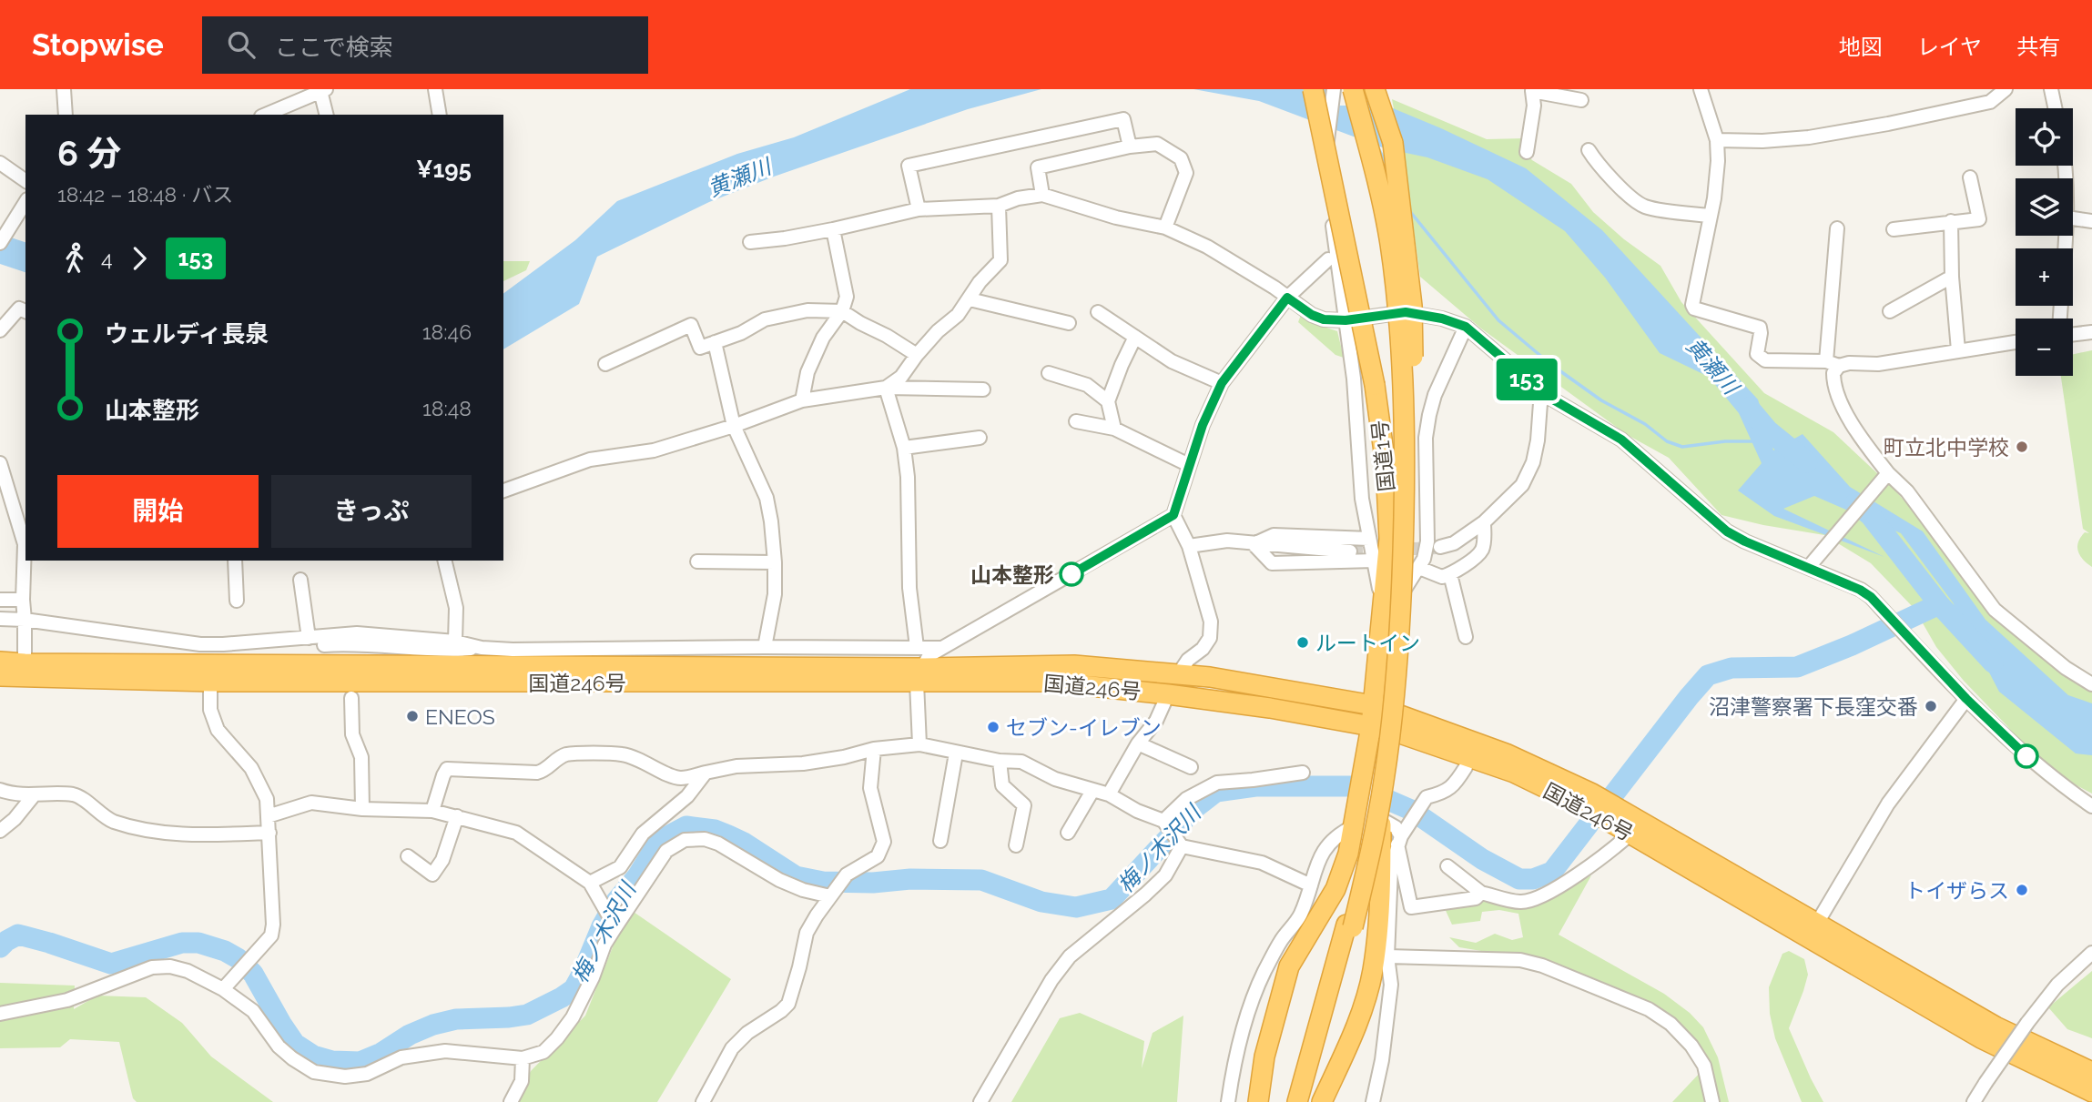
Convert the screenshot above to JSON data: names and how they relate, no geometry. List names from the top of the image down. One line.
{"streets":{"highway":["国道1号","国道246号"]},"crossings":[["国道1号","国道246号"]],"water":["黄瀬川","梅ノ木沢川"],"places":["町立北中学校","山本整形","ルートイン","沼津警察署下長窪交番","ENEOS","セブン-イレブン","トイザらス"],"lines":["bus line 153"],"page":{"header":"Stopwise","search":"ここで検索","nav":["地図","レイヤ","共有"],"on_map":"153","map_buttons":["+","−"],"heading":["6 分","18:42 – 18:48 · バス","¥195"],"legs":["4","153"],"list":[{"name":"ウェルディ長泉","value":"18:46"},{"name":"山本整形","value":"18:48"}],"buttons":["開始","きっぷ"]}}
